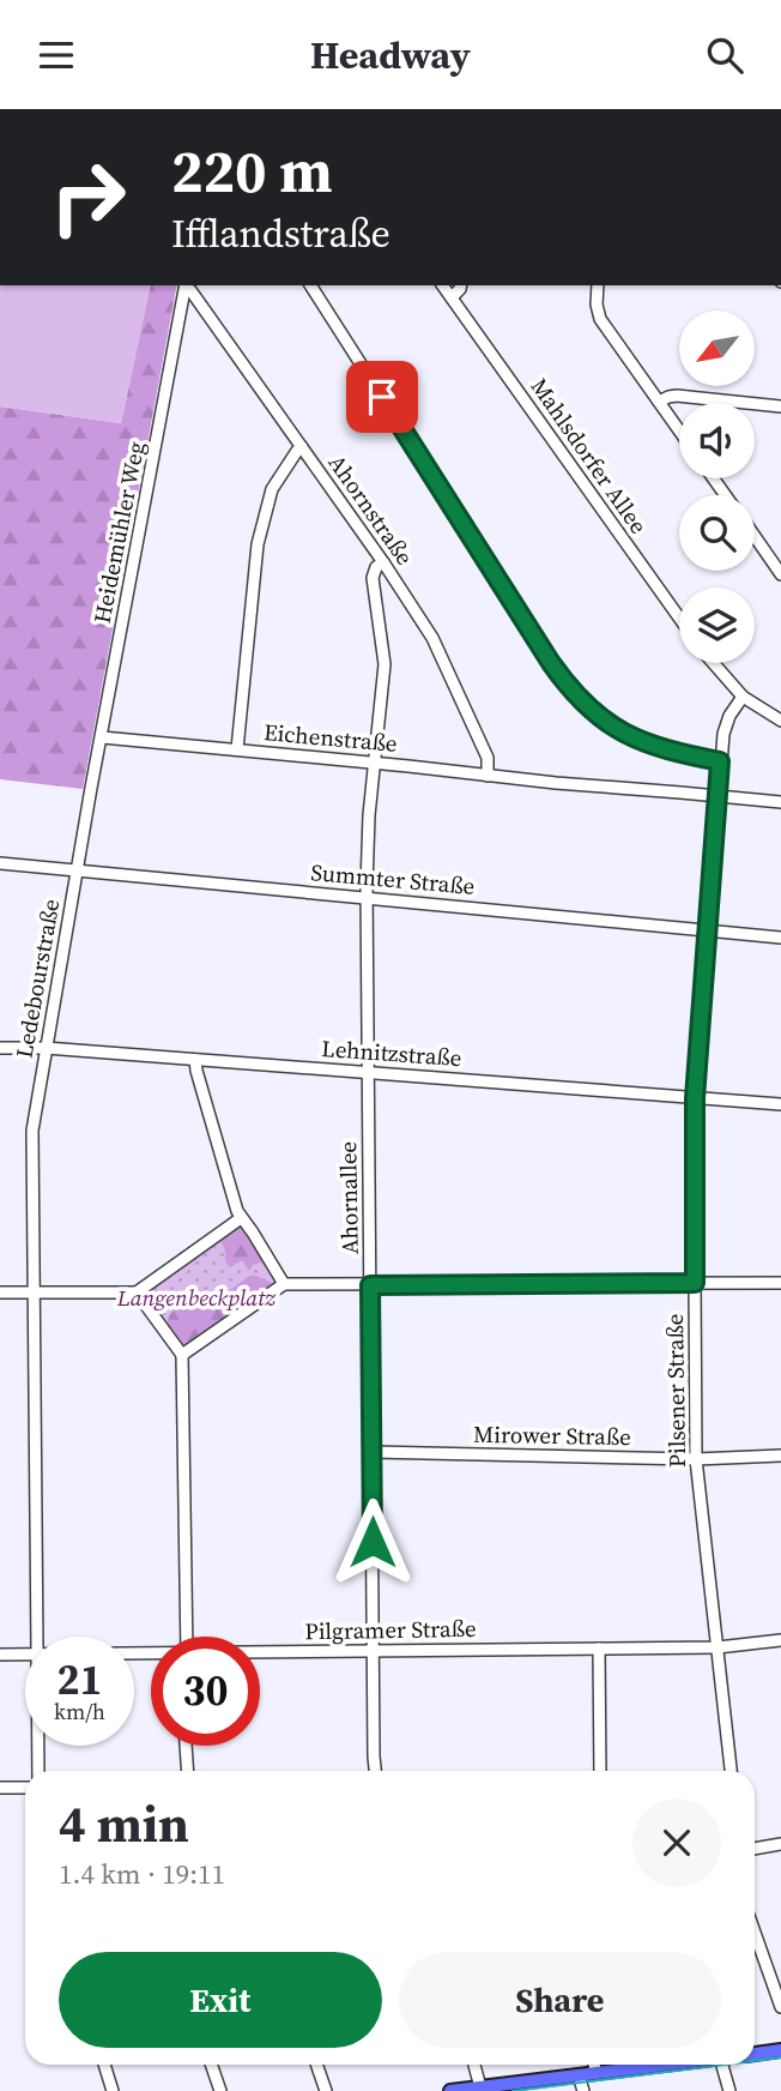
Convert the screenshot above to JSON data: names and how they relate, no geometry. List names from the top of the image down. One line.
{"streets":{"street":["Mahlsdorfer Allee","Ahornstraße","Heidemühler Weg","Eichenstraße","Summter Straße","Ledebourstraße","Lehnitzstraße","Ahornallee","Pilsener Straße","Mirower Straße","Pilgramer Straße"]},"crossings":[["Ahornstraße","Heidemühler Weg"],["Ahornstraße","Eichenstraße"],["Ahornstraße","Ahornallee"],["Heidemühler Weg","Eichenstraße"],["Heidemühler Weg","Ledebourstraße"],["Eichenstraße","Ahornallee"],["Eichenstraße","Pilsener Straße"],["Summter Straße","Ledebourstraße"],["Summter Straße","Ahornallee"],["Summter Straße","Pilsener Straße"],["Ledebourstraße","Lehnitzstraße"],["Lehnitzstraße","Ahornallee"],["Lehnitzstraße","Pilsener Straße"],["Ahornallee","Mirower Straße"],["Ahornallee","Pilgramer Straße"],["Pilsener Straße","Mirower Straße"],["Pilsener Straße","Pilgramer Straße"]],"parks":["Langenbeckplatz"],"north":"bottom left","page":{"header":"Headway","turn":["220 m","Ifflandstraße"],"speed":"21 km/h","limit":"30","heading":["4 min","1.4 km · 19:11"],"buttons":["Exit","Share"]}}
